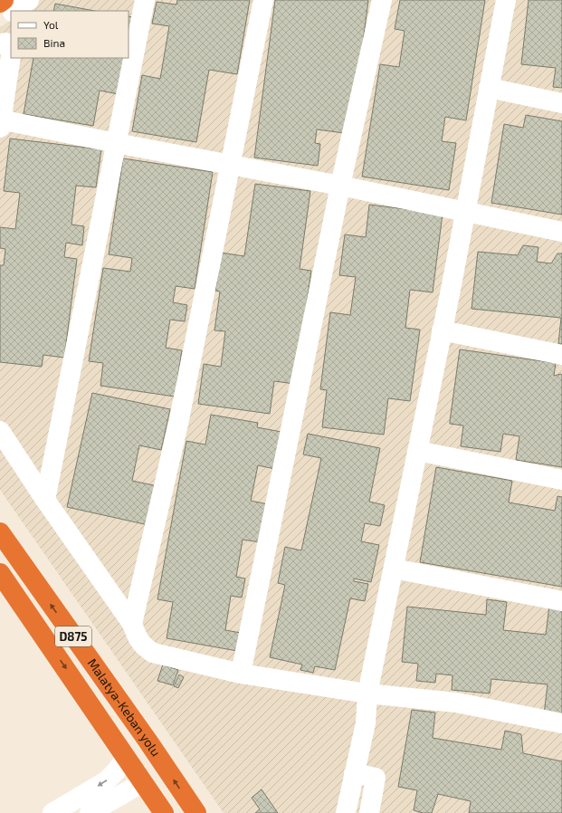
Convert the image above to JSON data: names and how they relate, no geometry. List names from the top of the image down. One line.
{"streets":{"highway":["D875","Malatya-Keban yolu"]},"legend":["Yol","Bina"]}
